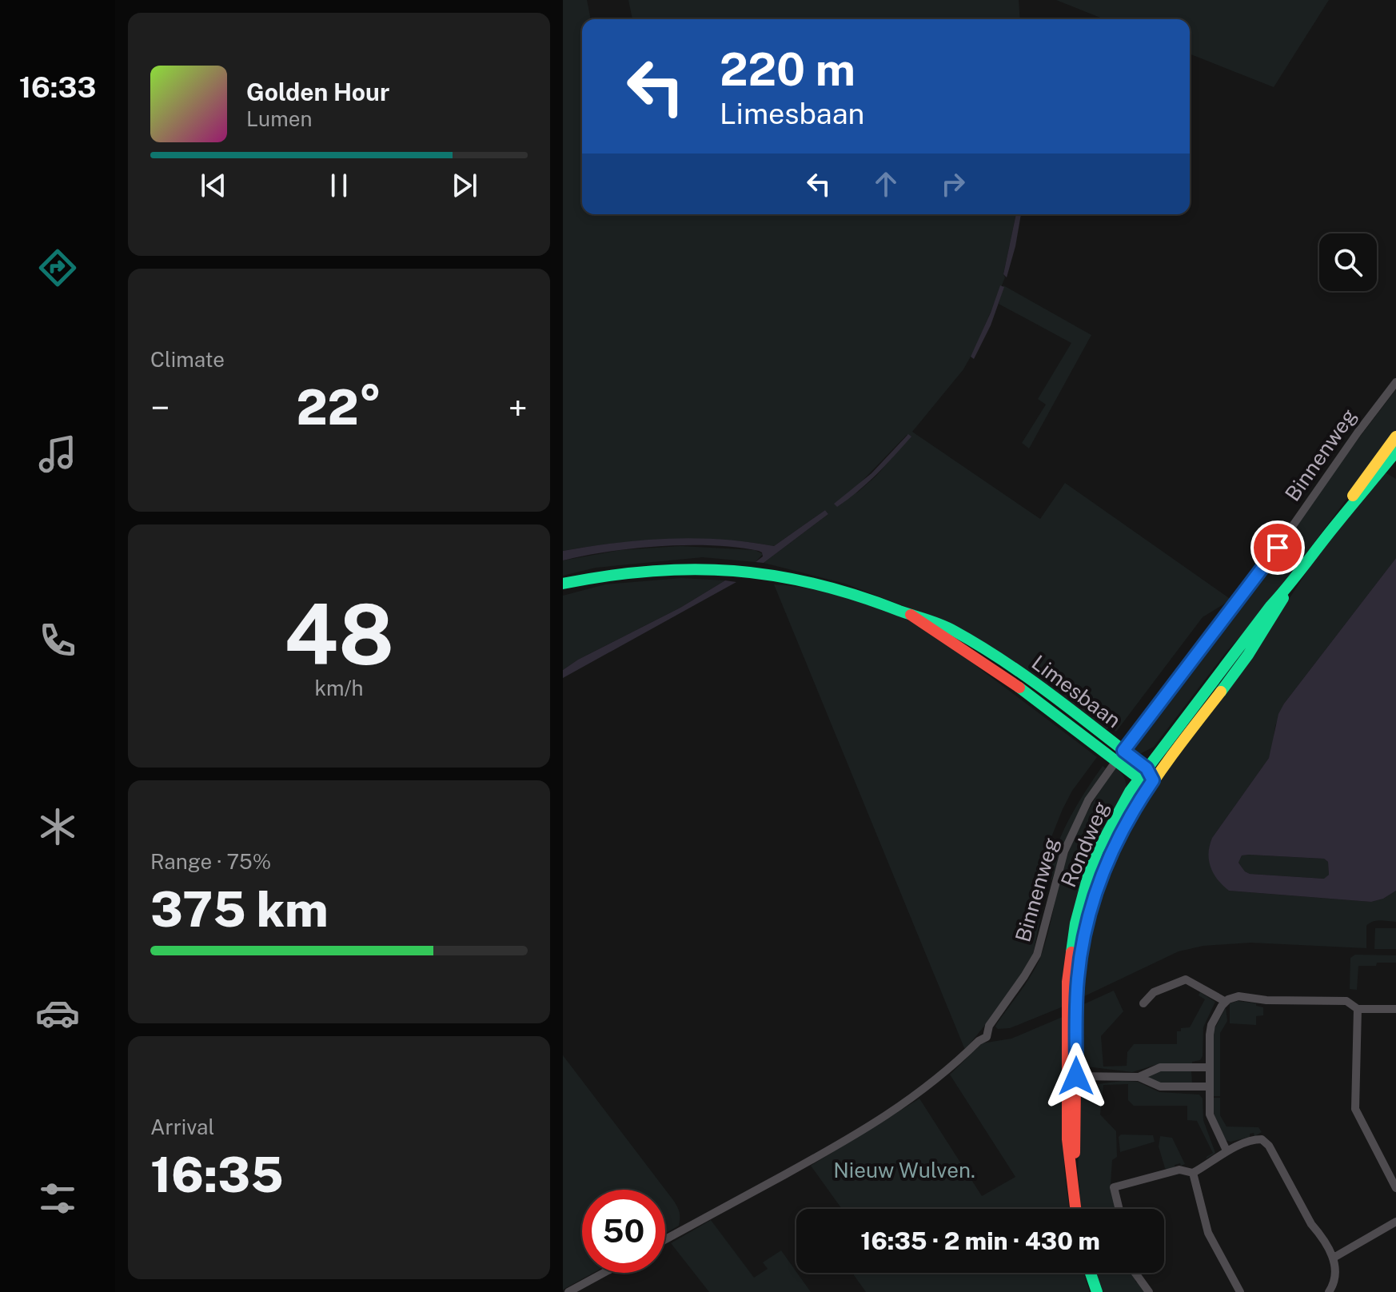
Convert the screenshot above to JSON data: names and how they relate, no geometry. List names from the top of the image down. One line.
{"streets":{"main road":["Limesbaan","Rondweg"],"street":["Binnenweg"]},"crossings":[["Binnenweg","Limesbaan"],["Limesbaan","Rondweg"]],"parks":["Nieuw Wulven."],"page":{"tabs":"16:33","turn":["220 m","Limesbaan"],"song":["Golden Hour","Lumen"],"tile":["Climate",["48","km/h"],["Range · 75%","375 km"],["Arrival","16:35"]],"heat":["−","22°","+"],"limit":"50","trip":"16:35 · 2 min · 430 m"}}
